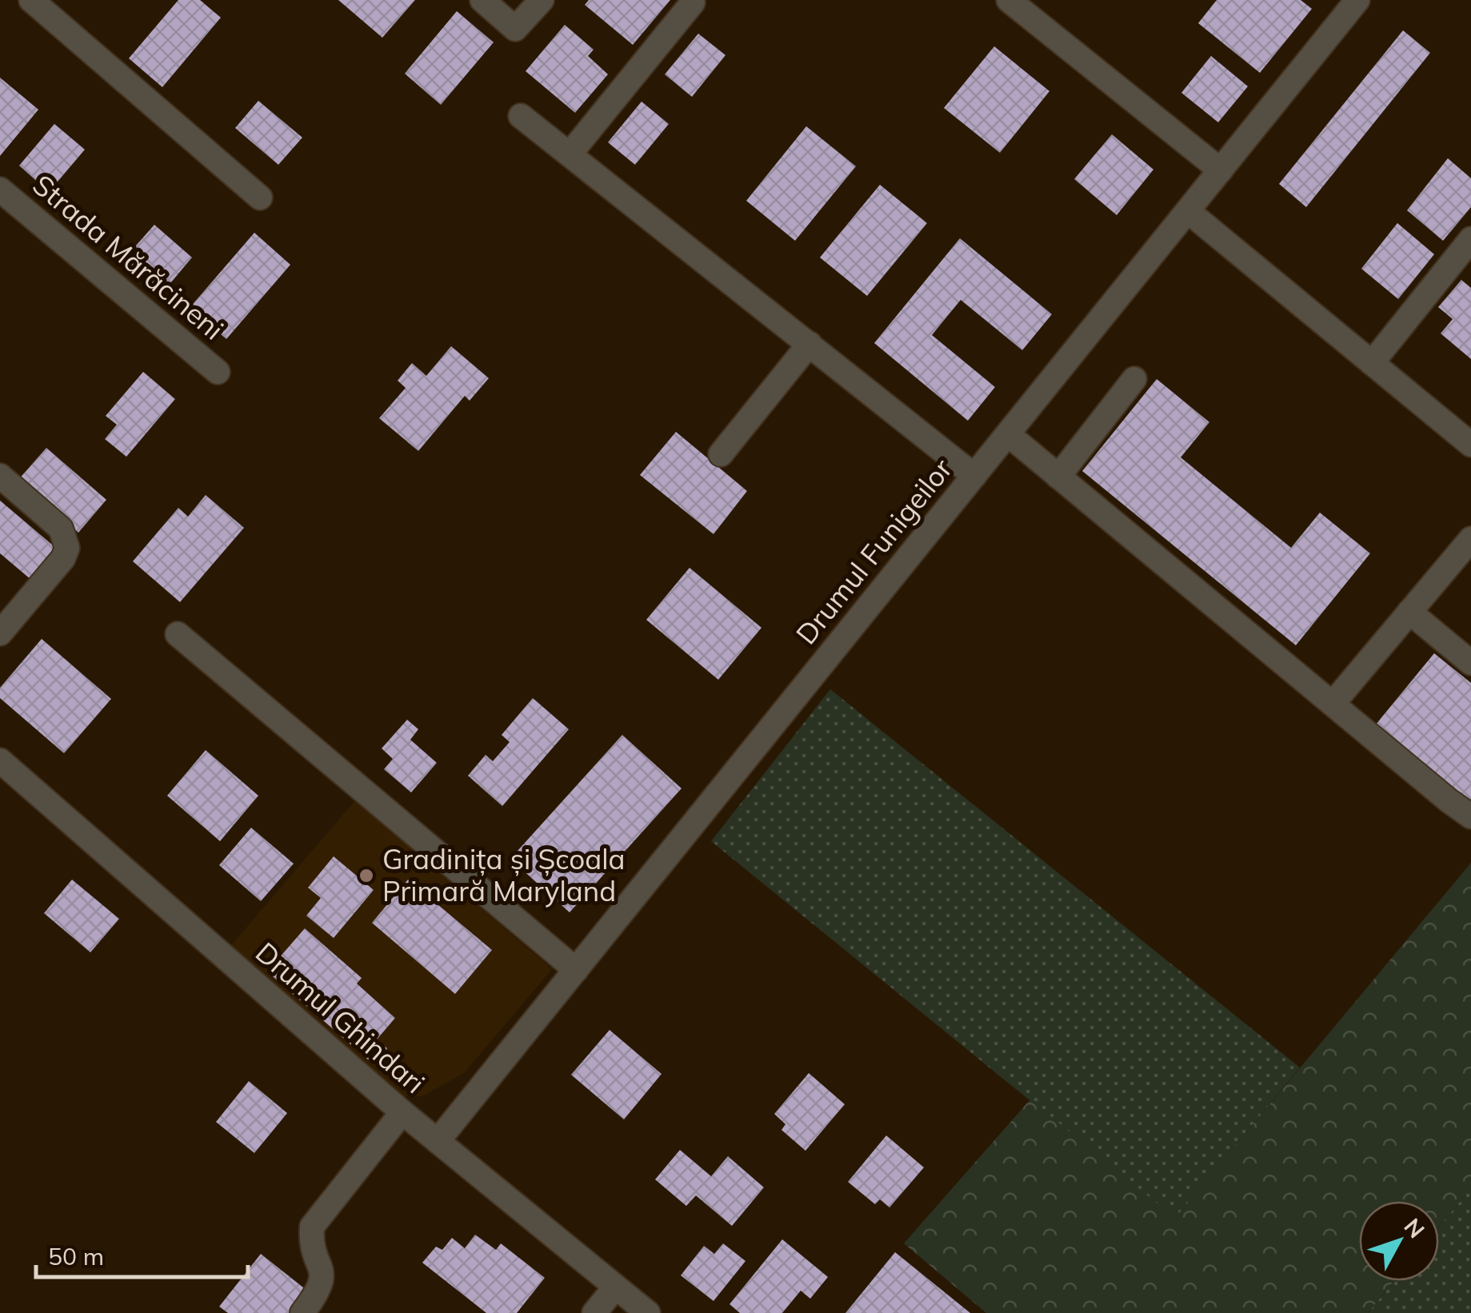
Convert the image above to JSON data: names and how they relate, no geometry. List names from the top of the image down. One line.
{"streets":{"street":["Strada Mărăcineni","Drumul Funigeilor","Drumul Ghindari"]},"crossings":[["Drumul Funigeilor","Drumul Ghindari"]],"places":["Gradinița și Școala Primară Maryland"],"scale_bar":"50 m","north":"top right"}
